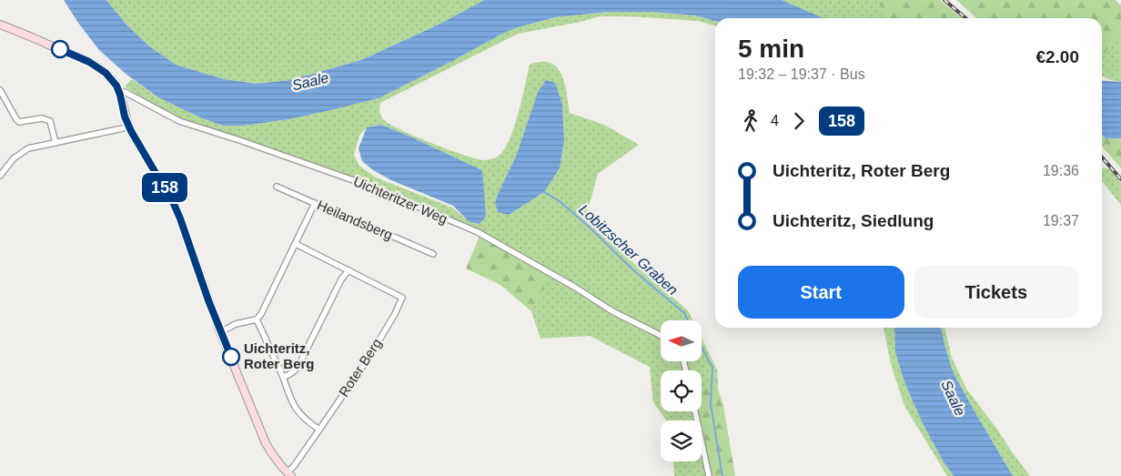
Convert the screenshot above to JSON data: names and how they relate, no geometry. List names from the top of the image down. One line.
{"streets":{"street":["Uichteritzer Weg","Heilandsberg","Roter Berg"]},"water":["Saale","Lobitzscher Graben"],"places":["Uichteritz, Roter Berg"],"lines":["bus line 158"],"north":"left","page":{"on_map":"158","heading":["5 min","19:32 – 19:37 · Bus","€2.00"],"legs":["4","158"],"list":[{"name":"Uichteritz, Roter Berg","value":"19:36"},{"name":"Uichteritz, Siedlung","value":"19:37"}],"buttons":["Start","Tickets"]}}
